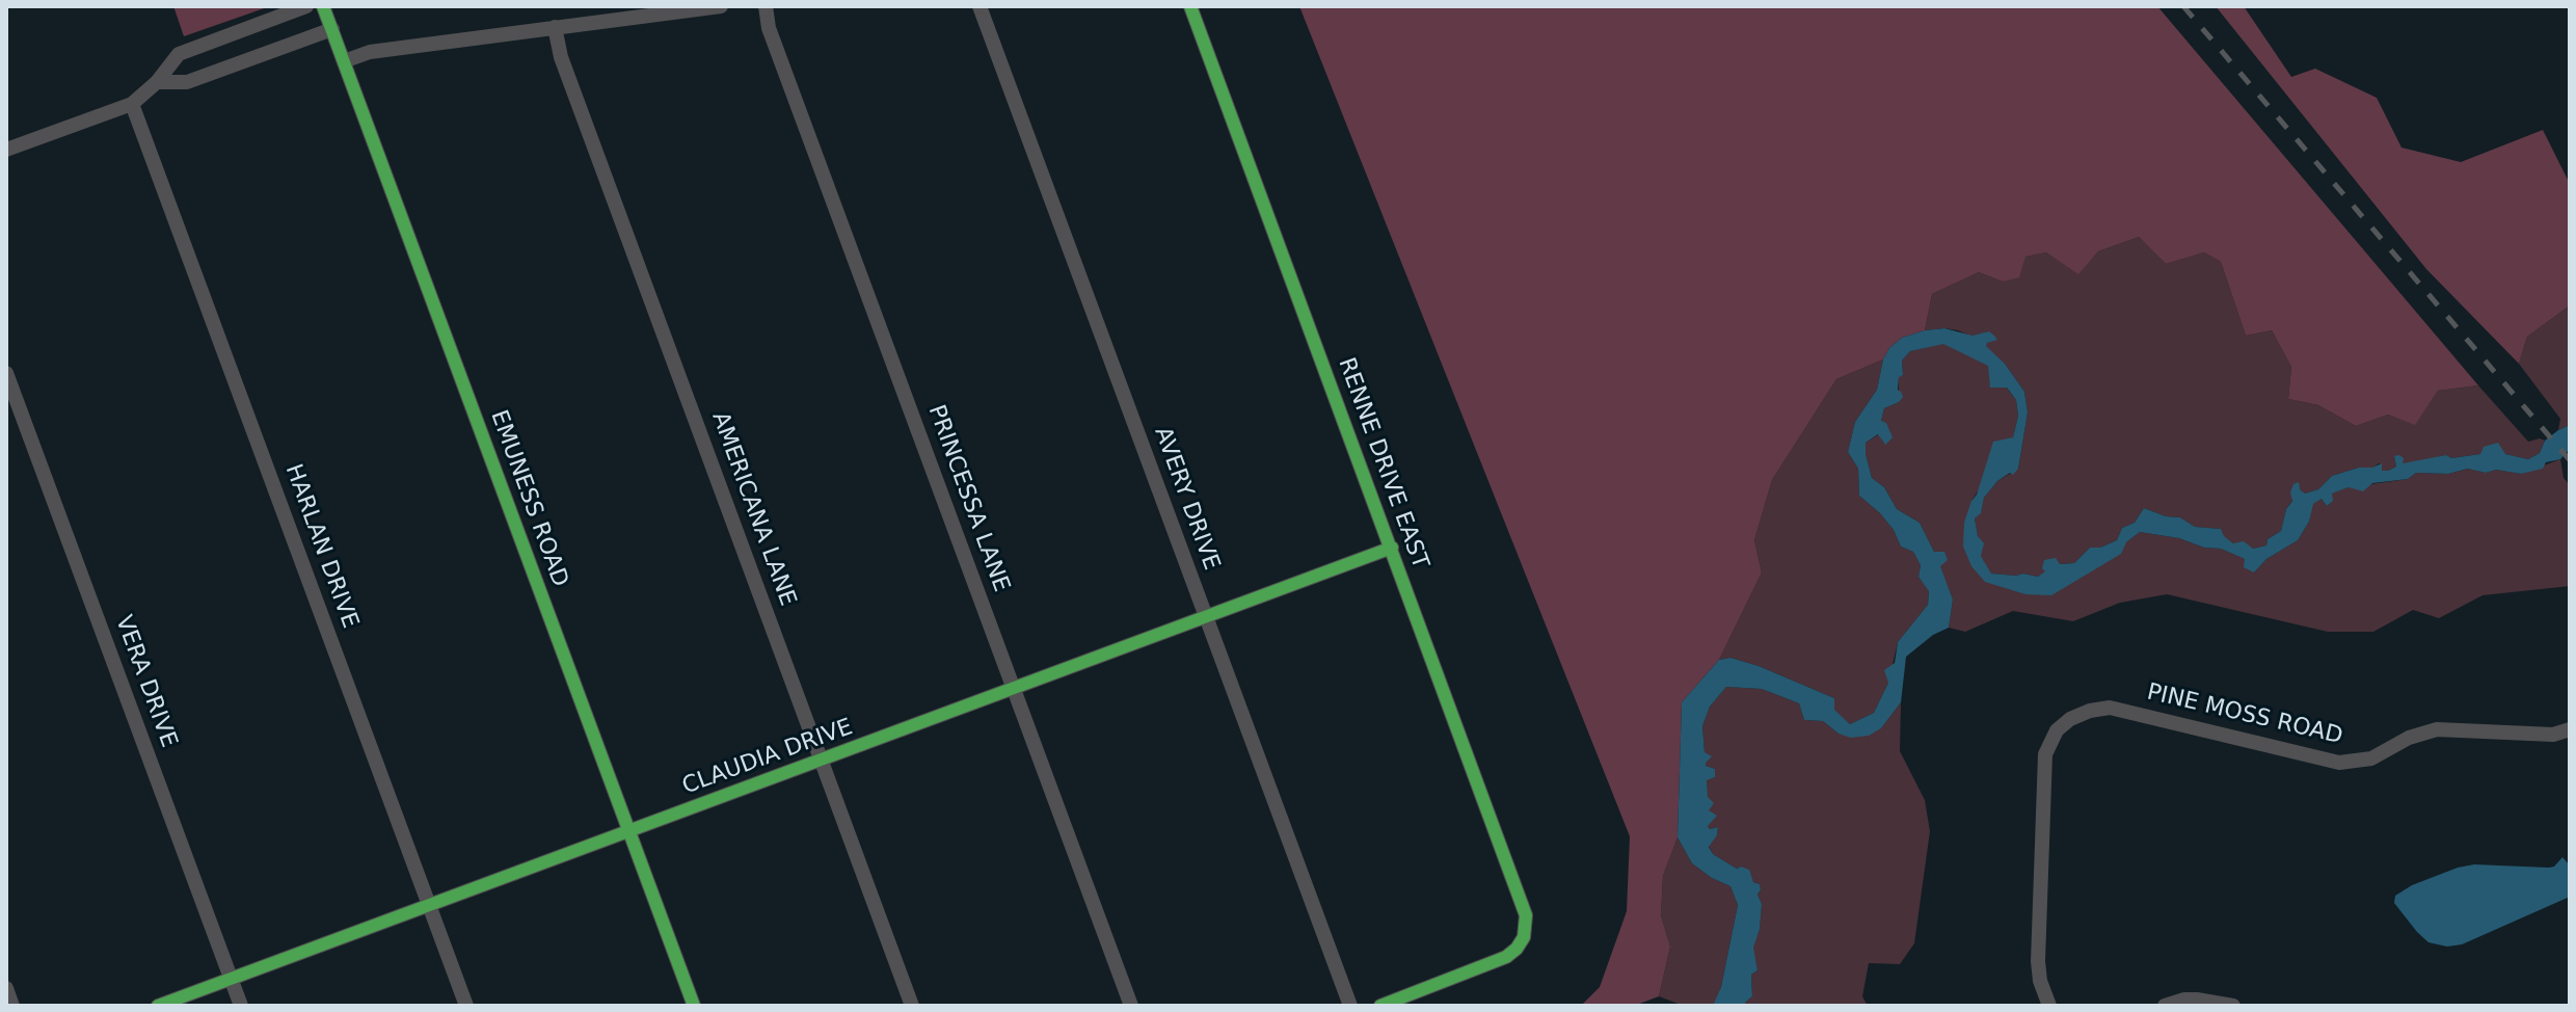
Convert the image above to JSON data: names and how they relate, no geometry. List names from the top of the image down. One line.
{"streets":{"street":["RENNE DRIVE EAST","EMUNESS ROAD","PRINCESSA LANE","AVERY DRIVE","AMERICANA LANE","HARLAN DRIVE","VERA DRIVE","PINE MOSS ROAD","CLAUDIA DRIVE"]},"crossings":[["RENNE DRIVE EAST","CLAUDIA DRIVE"],["EMUNESS ROAD","CLAUDIA DRIVE"],["PRINCESSA LANE","CLAUDIA DRIVE"],["AVERY DRIVE","CLAUDIA DRIVE"],["AMERICANA LANE","CLAUDIA DRIVE"],["HARLAN DRIVE","CLAUDIA DRIVE"],["VERA DRIVE","CLAUDIA DRIVE"]]}
